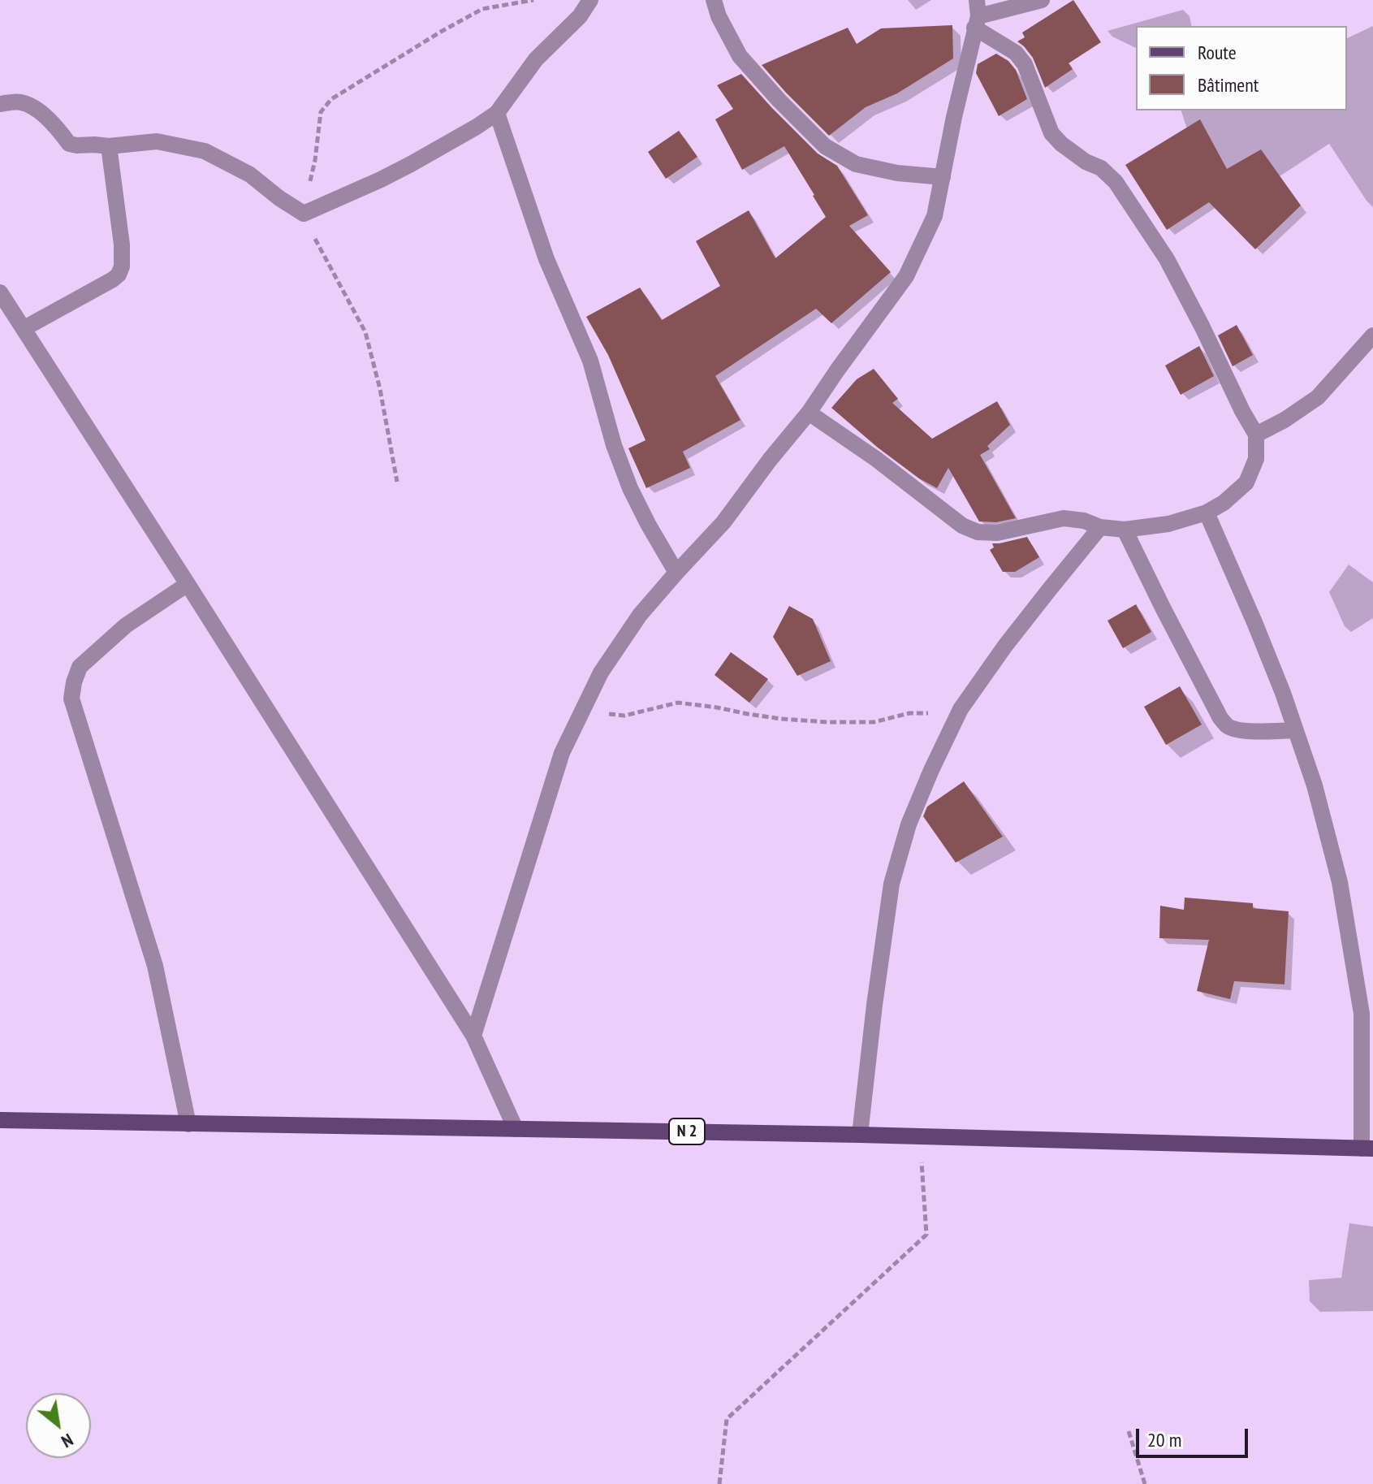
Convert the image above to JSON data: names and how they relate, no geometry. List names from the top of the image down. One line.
{"streets":{"main road":["N 2"]},"legend":["Route","Bâtiment"],"scale_bar":"20 m","north":"bottom right"}
